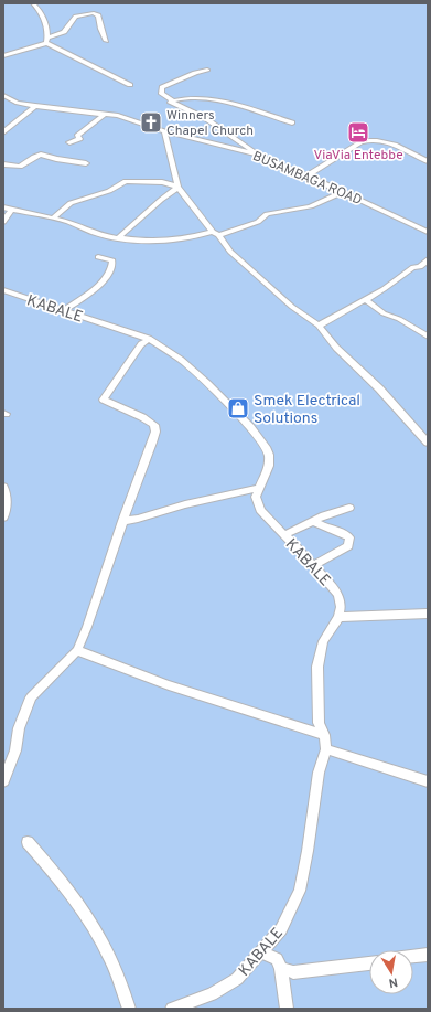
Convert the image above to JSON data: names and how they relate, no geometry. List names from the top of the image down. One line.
{"streets":{"street":["BUSAMBAGA ROAD","KABALE"]},"places":{"church":["Winners Chapel Church"],"hotel":["ViaVia Entebbe"],"shop":["Smek Electrical Solutions"]},"north":"bottom"}
